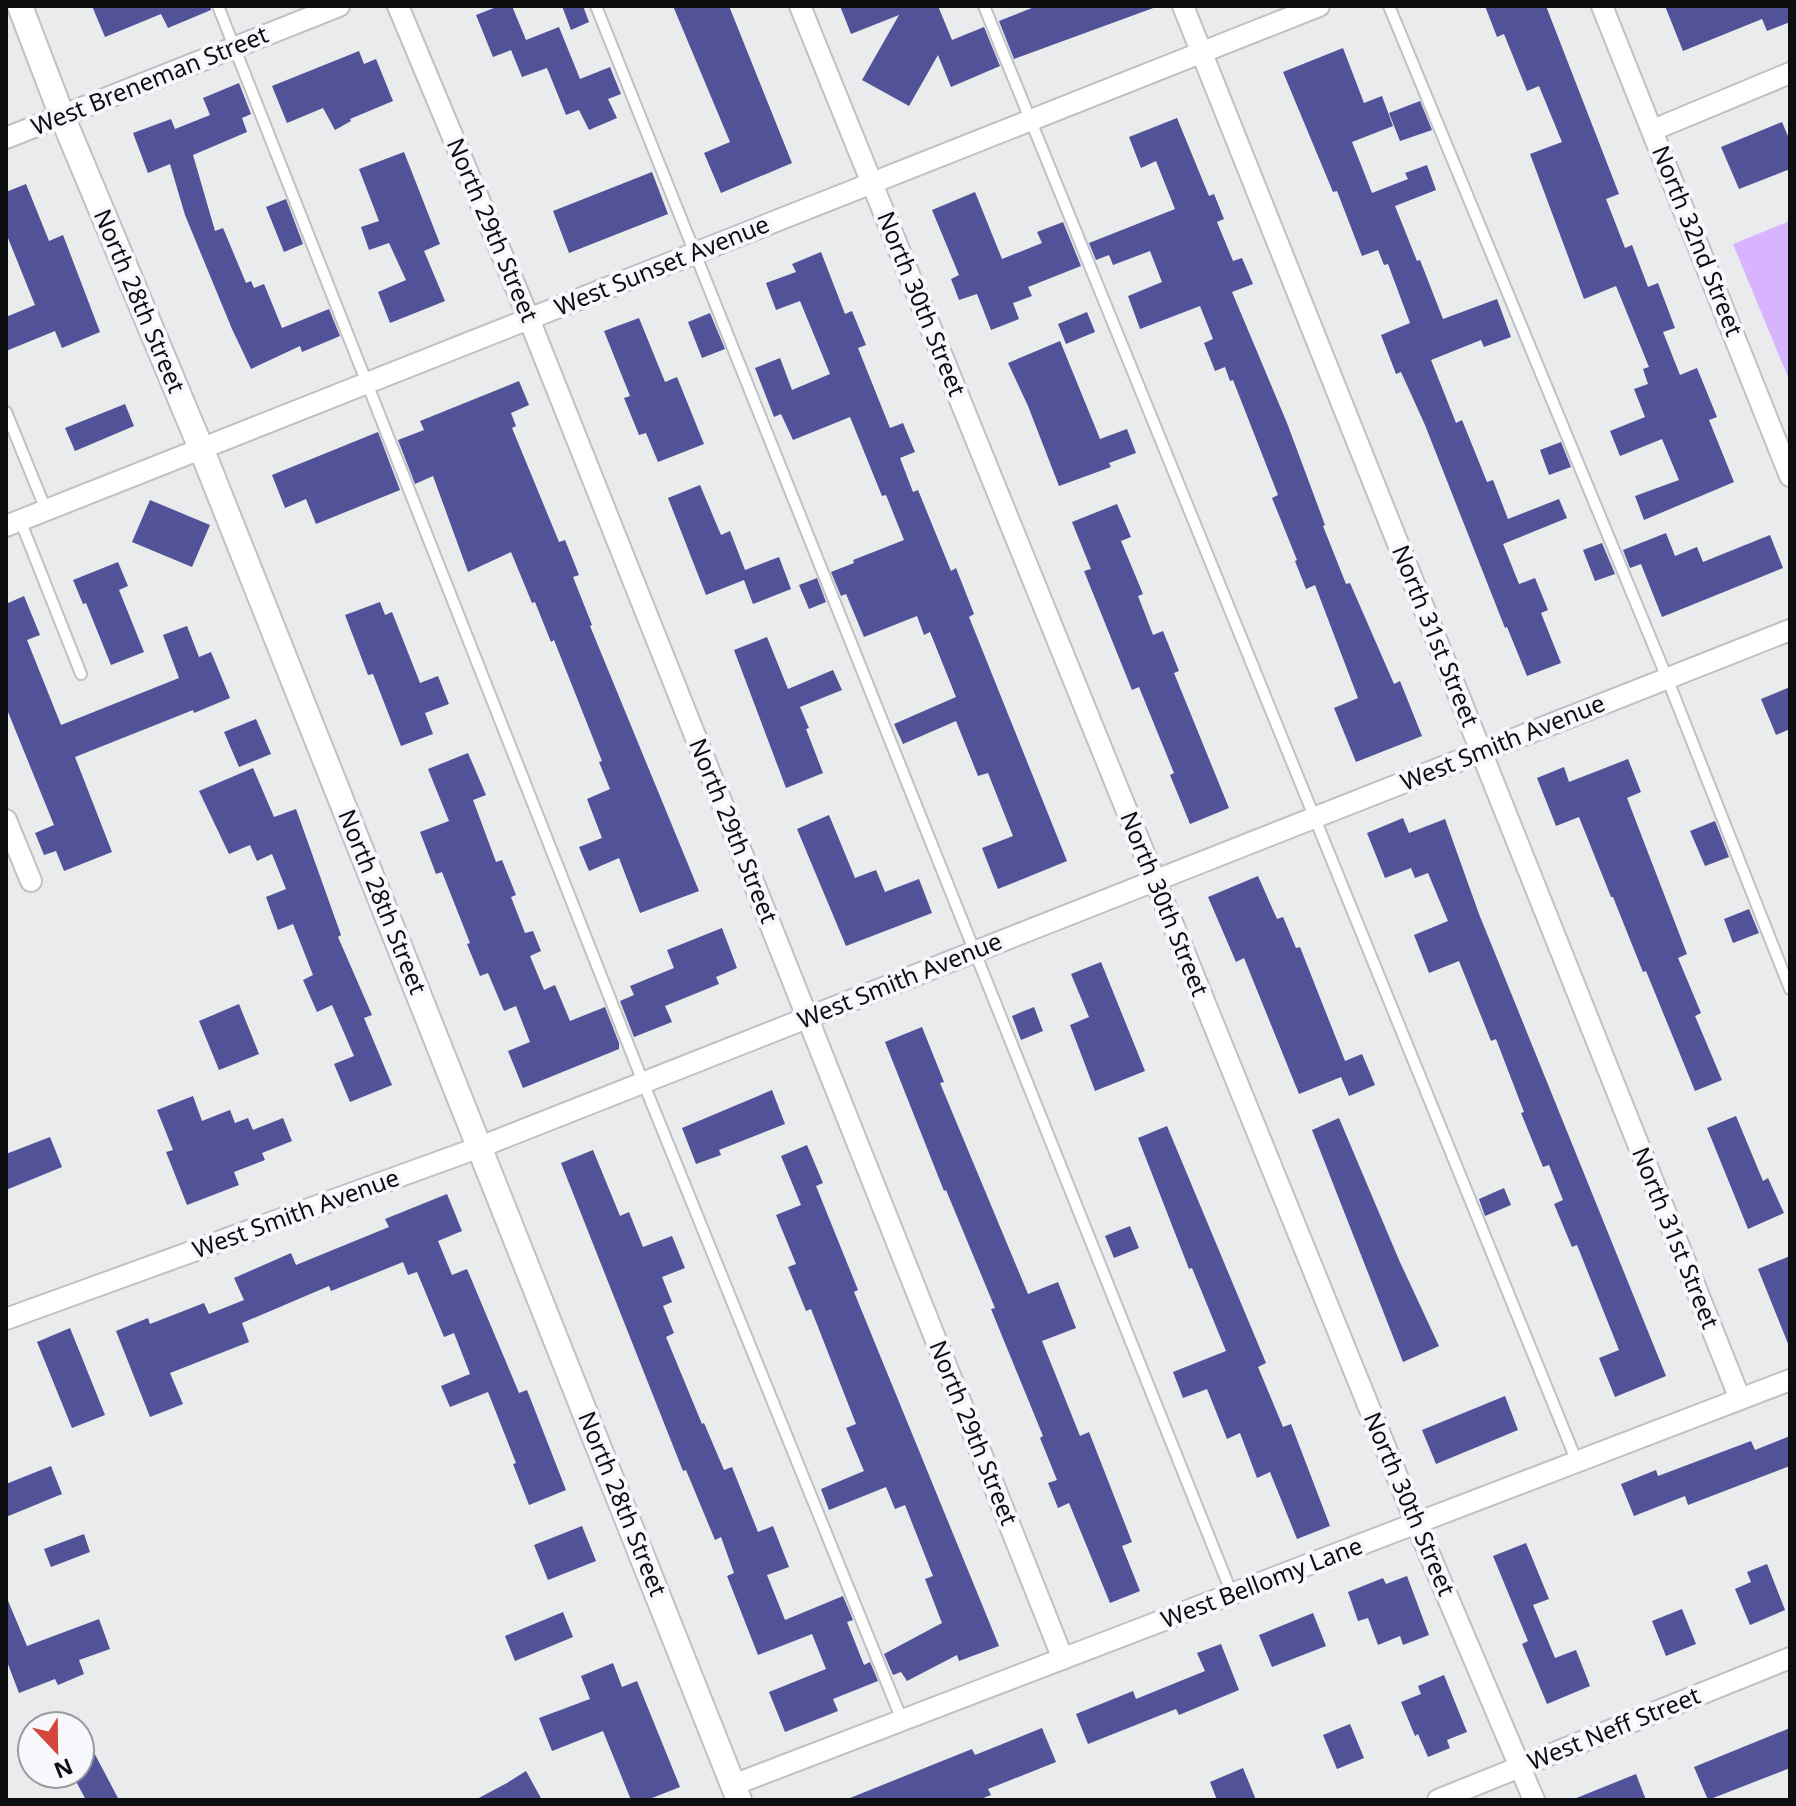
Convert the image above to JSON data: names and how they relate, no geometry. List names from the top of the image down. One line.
{"streets":{"street":["West Breneman Street","North 29th Street","North 32nd Street","West Sunset Avenue","North 28th Street","North 30th Street","North 31st Street","West Smith Avenue","West Bellomy Lane","West Neff Street"]},"crossings":[["West Breneman Street","North 28th Street"],["North 29th Street","West Sunset Avenue"],["North 29th Street","West Smith Avenue"],["North 29th Street","West Bellomy Lane"],["West Sunset Avenue","North 28th Street"],["West Sunset Avenue","North 30th Street"],["West Sunset Avenue","North 31st Street"],["North 28th Street","West Smith Avenue"],["North 28th Street","West Bellomy Lane"],["North 30th Street","West Smith Avenue"],["North 30th Street","West Bellomy Lane"],["North 30th Street","West Neff Street"],["North 31st Street","West Smith Avenue"],["North 31st Street","West Bellomy Lane"]],"north":"bottom"}
